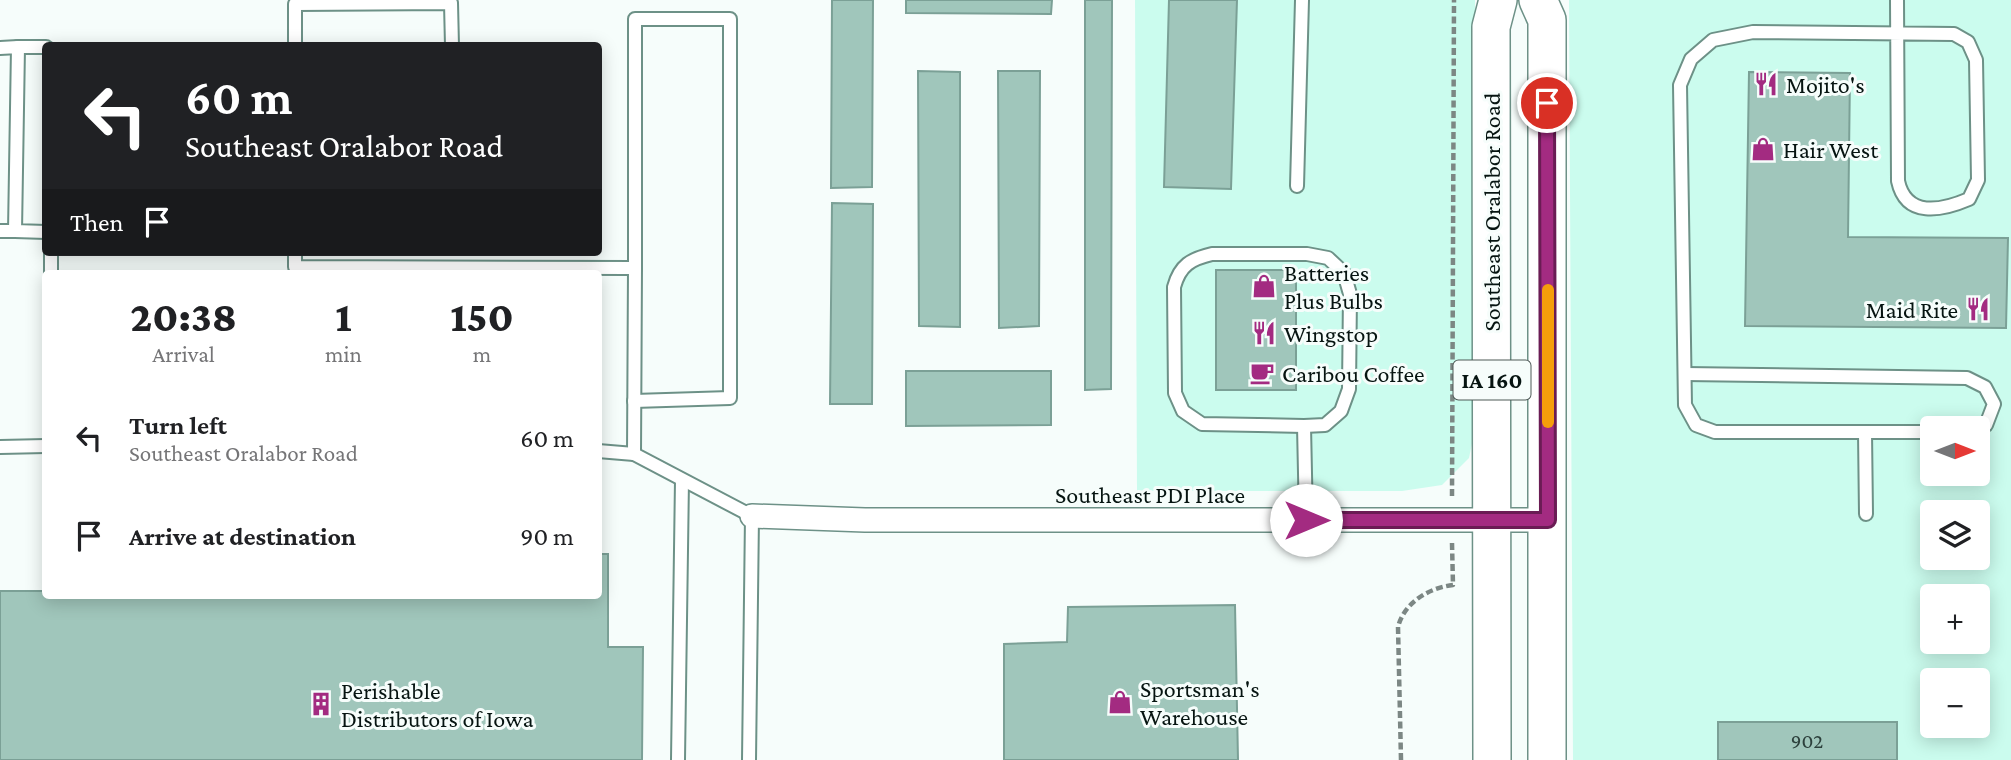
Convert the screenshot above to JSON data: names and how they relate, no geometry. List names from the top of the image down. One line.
{"streets":{"main road":["Southeast Oralabor Road","IA 160"],"street":["Southeast PDI Place"]},"crossings":[["Southeast Oralabor Road","Southeast PDI Place"],["IA 160","Southeast PDI Place"]],"places":{"restaurant":["Mojito's","Maid Rite","Wingstop"],"shop":["Hair West","Batteries Plus Bulbs","Sportsman's Warehouse"],"cafe":["Caribou Coffee"],"building":["Perishable Distributors of Iowa"]},"house_numbers":["902"],"north":"right","page":{"turn":["60 m","Southeast Oralabor Road"],"then":"Then","eta":["20:38","Arrival","1","min","150","m"],"list":[{"name":"Turn left","note":"Southeast Oralabor Road","value":"60 m"},{"name":"Arrive at destination","value":"90 m"}],"map_buttons":["+","−"]}}
